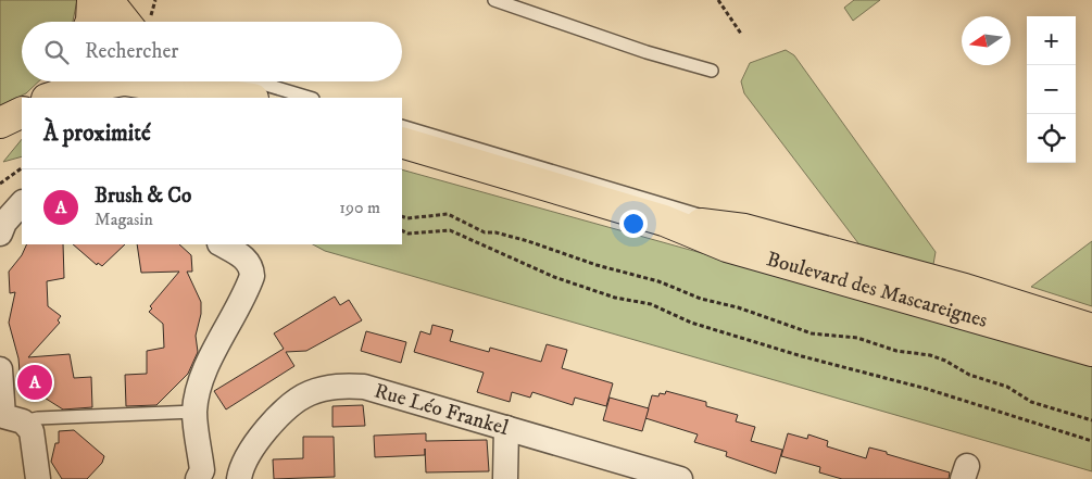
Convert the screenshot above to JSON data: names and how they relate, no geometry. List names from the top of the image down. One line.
{"streets":{"main road":["Boulevard des Mascareignes"],"street":["Rue Léo Frankel"]},"north":"left","page":{"map_buttons":["+","−"],"search":"Rechercher","heading":"À proximité","list":[{"mark":"A","name":"Brush & Co","note":"Magasin","value":"190 m"}],"pins":"A"}}
